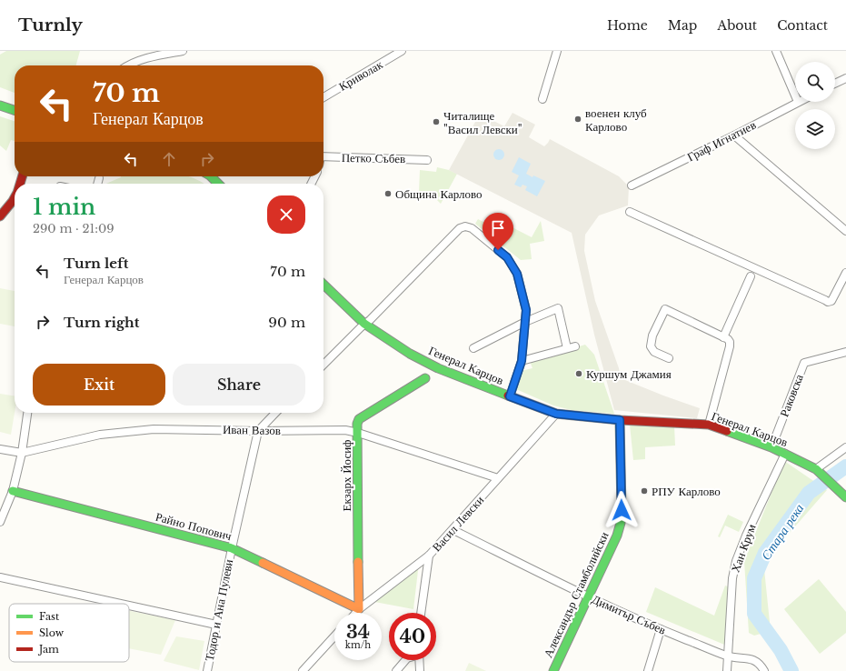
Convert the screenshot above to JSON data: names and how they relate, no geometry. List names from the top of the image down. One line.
{"streets":{"street":["Криволак","Граф Игнатиев","Петко Събев","Генерал Карцов","Раковска","Иван Вазов","Екзарх Йосиф","Васил Левски","Райно Попович","Хан Крум","Александър Стамболийски","Тодор и Ана Пулеви","Димитър Събев"]},"crossings":[["Генерал Карцов","Раковска"],["Генерал Карцов","Васил Левски"],["Генерал Карцов","Хан Крум"],["Генерал Карцов","Александър Стамболийски"],["Иван Вазов","Екзарх Йосиф"],["Иван Вазов","Васил Левски"],["Иван Вазов","Тодор и Ана Пулеви"],["Екзарх Йосиф","Васил Левски"],["Екзарх Йосиф","Райно Попович"],["Васил Левски","Райно Попович"],["Васил Левски","Димитър Събев"],["Райно Попович","Тодор и Ана Пулеви"],["Хан Крум","Димитър Събев"],["Александър Стамболийски","Димитър Събев"]],"water":["Стара река"],"places":["военен клуб Карлово","Читалище \"Васил Левски\"","Община Карлово","Куршум Джамия","РПУ Карлово"],"legend":["Fast","Slow","Jam"],"page":{"header":"Turnly","nav":["Home","Map","About","Contact"],"turn":["70 m","Генерал Карцов"],"heading":["1 min","290 m · 21:09"],"list":[{"name":"Turn left","note":"Генерал Карцов","value":"70 m"},{"name":"Turn right","value":"90 m"}],"buttons":["Exit","Share"],"speed":"34 km/h","limit":"40"}}
